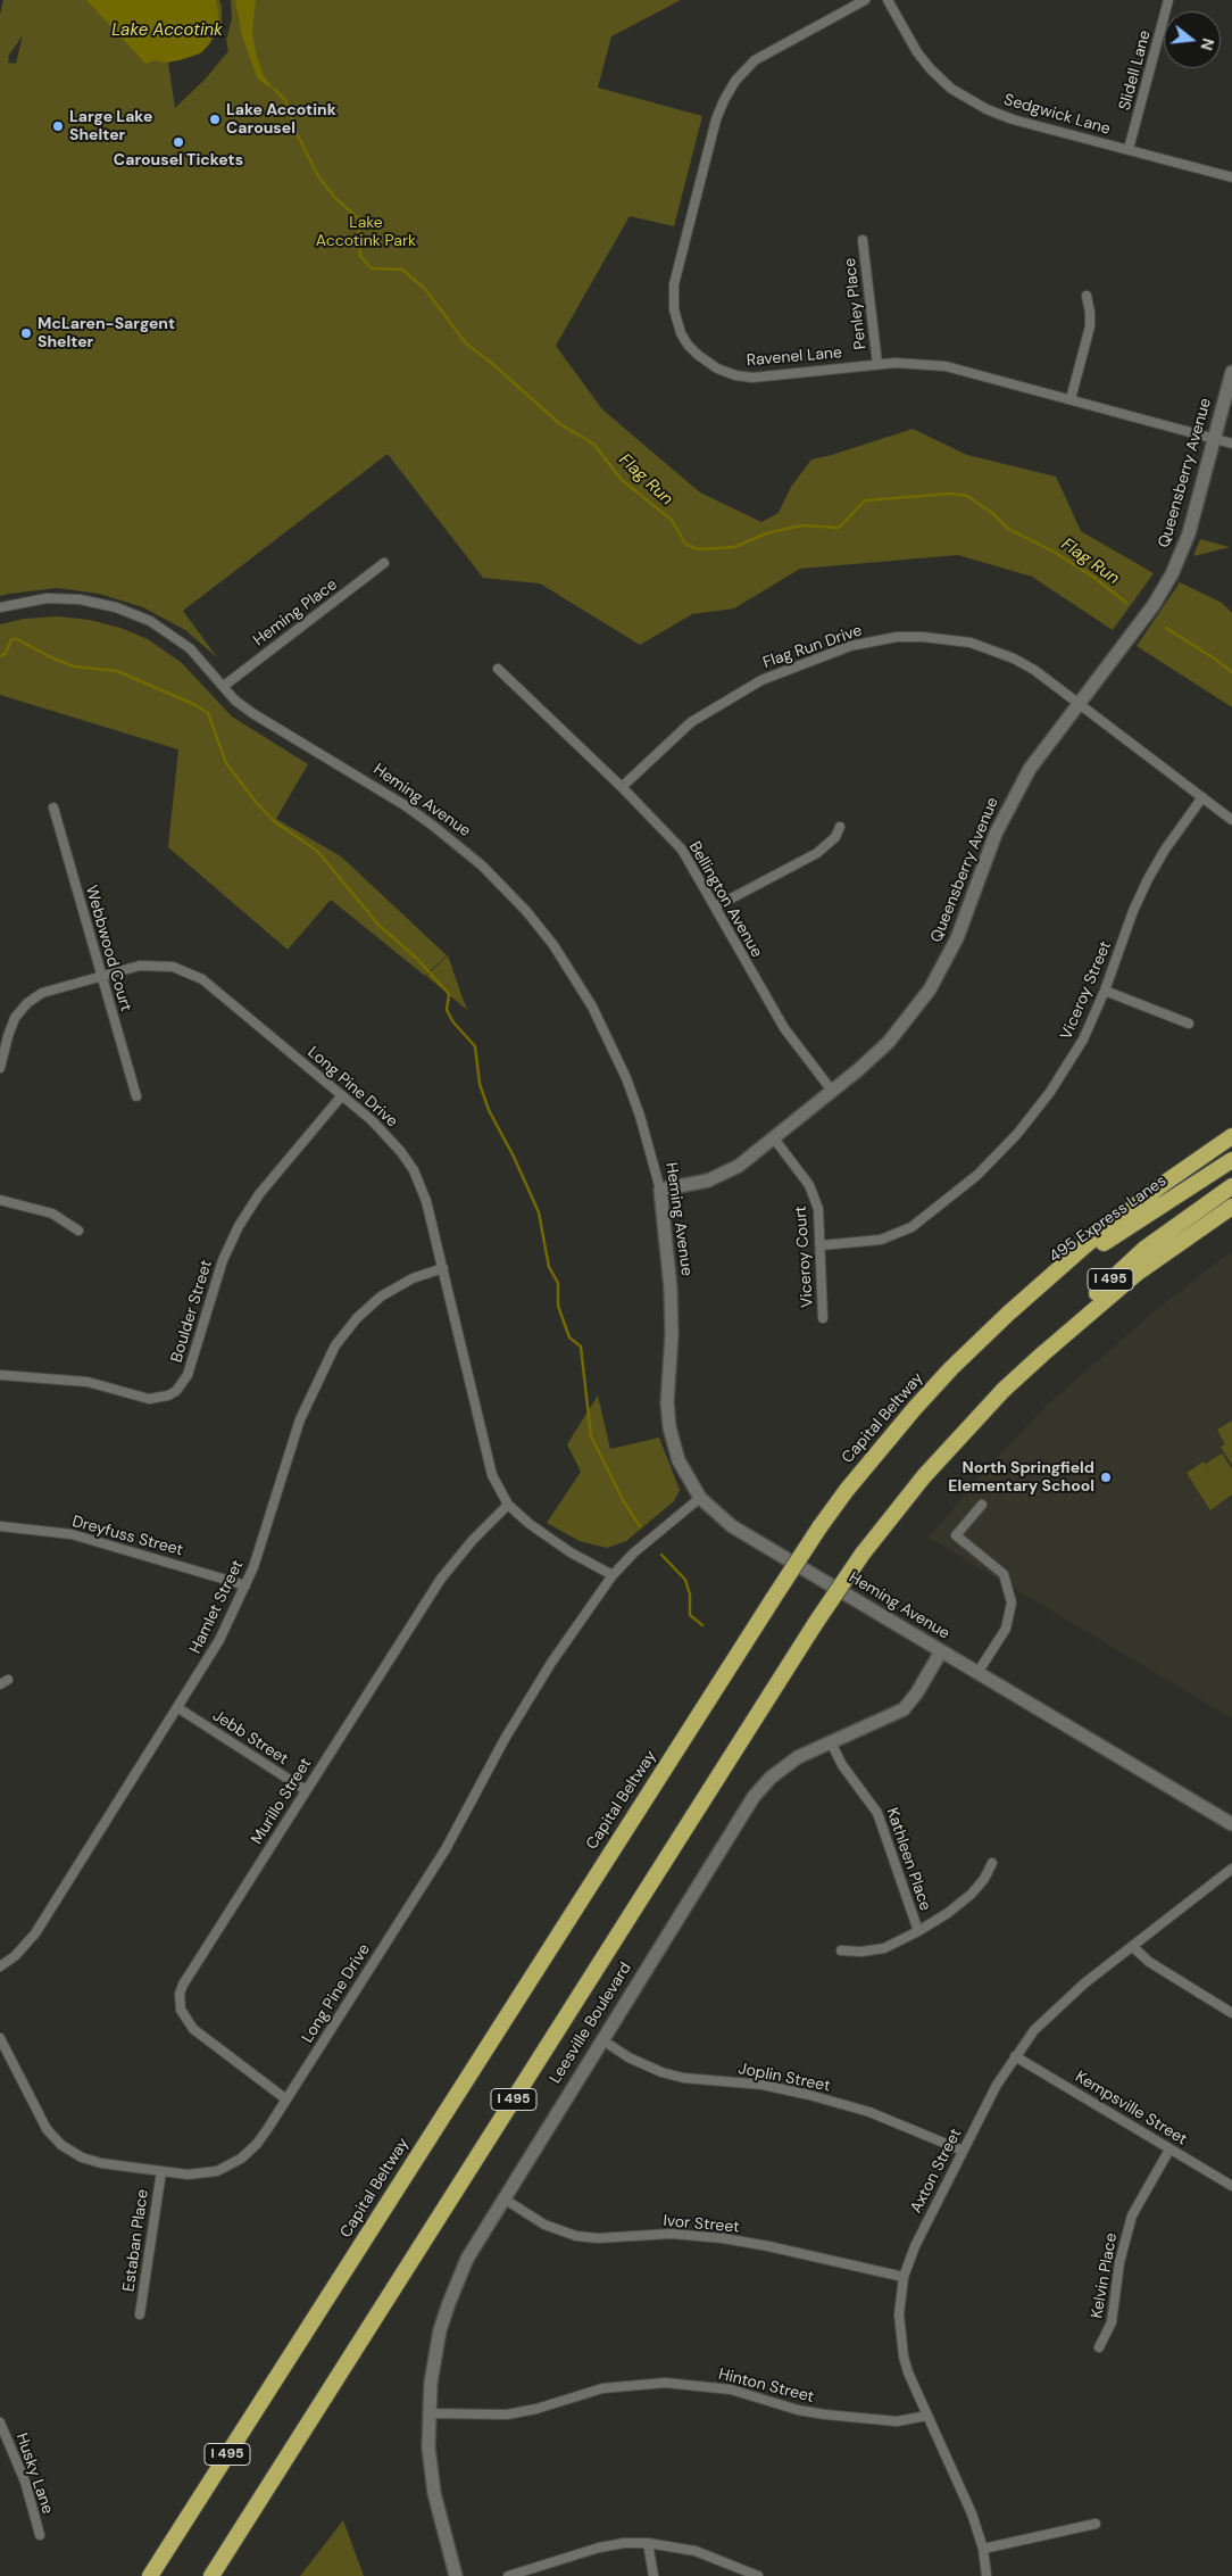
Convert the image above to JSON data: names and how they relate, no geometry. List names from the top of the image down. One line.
{"streets":{"highway":["495 Express Lanes","I 495","Capital Beltway"],"street":["Slidell Lane","Sedgwick Lane","Penley Place","Ravenel Lane","Queensberry Avenue","Heming Place","Flag Run Drive","Heming Avenue","Bellington Avenue","Webbwood Court","Viceroy Street","Long Pine Drive","Viceroy Court","Boulder Street","Dreyfuss Street","Hamlet Street","Jebb Street","Murillo Street","Kathleen Place","Leesville Boulevard","Joplin Street","Kempsville Street","Axton Street","Ivor Street","Estaban Place","Kelvin Place","Hinton Street","Husky Lane"]},"crossings":[["Slidell Lane","Sedgwick Lane"],["Penley Place","Ravenel Lane"],["Ravenel Lane","Queensberry Avenue"],["Queensberry Avenue","Flag Run Drive"],["Queensberry Avenue","Heming Avenue"],["Queensberry Avenue","Bellington Avenue"],["Queensberry Avenue","Viceroy Court"],["Heming Place","Heming Avenue"],["Flag Run Drive","Bellington Avenue"],["Flag Run Drive","Viceroy Street"],["Heming Avenue","Long Pine Drive"],["Heming Avenue","Leesville Boulevard"],["Webbwood Court","Long Pine Drive"],["Viceroy Street","Viceroy Court"],["Long Pine Drive","Boulder Street"],["Long Pine Drive","Hamlet Street"],["Long Pine Drive","Murillo Street"],["Long Pine Drive","Estaban Place"],["495 Express Lanes","Capital Beltway"],["Dreyfuss Street","Hamlet Street"],["Hamlet Street","Jebb Street"],["Jebb Street","Murillo Street"],["Kathleen Place","Leesville Boulevard"],["Leesville Boulevard","Joplin Street"],["Leesville Boulevard","Ivor Street"],["Leesville Boulevard","Hinton Street"],["Joplin Street","Axton Street"],["Kempsville Street","Axton Street"],["Kempsville Street","Kelvin Place"],["Axton Street","Ivor Street"],["Axton Street","Hinton Street"]],"water":["Lake Accotink","Flag Run"],"parks":["Lake Accotink Park"],"places":["Lake Accotink Carousel","Large Lake Shelter","Carousel Tickets","McLaren-Sargent Shelter","North Springfield Elementary School"],"north":"right"}
